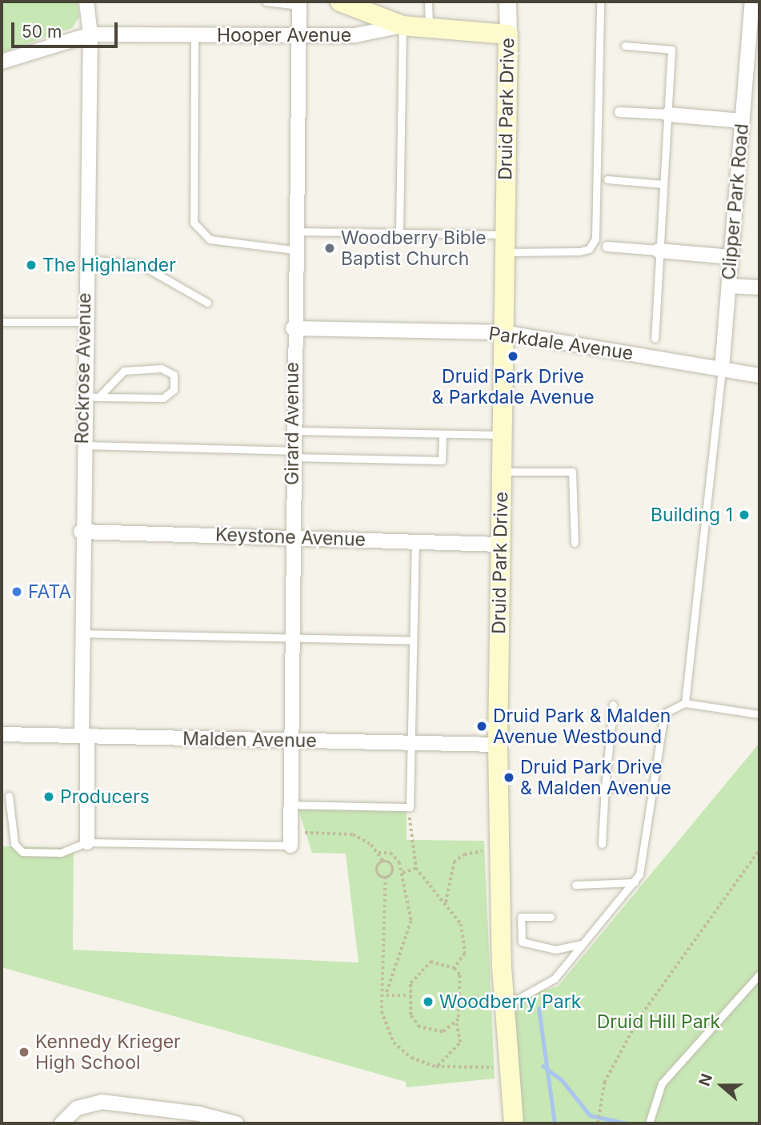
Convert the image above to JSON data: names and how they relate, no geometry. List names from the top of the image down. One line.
{"streets":{"main road":["Druid Park Drive"],"street":["Hooper Avenue","Clipper Park Road","Parkdale Avenue","Rockrose Avenue","Girard Avenue","Keystone Avenue","Malden Avenue"]},"crossings":[["Hooper Avenue","Rockrose Avenue"],["Hooper Avenue","Girard Avenue"],["Druid Park Drive","Parkdale Avenue"],["Druid Park Drive","Keystone Avenue"],["Druid Park Drive","Malden Avenue"],["Clipper Park Road","Parkdale Avenue"],["Parkdale Avenue","Girard Avenue"],["Rockrose Avenue","Keystone Avenue"],["Rockrose Avenue","Malden Avenue"],["Girard Avenue","Keystone Avenue"],["Girard Avenue","Malden Avenue"]],"parks":["Druid Hill Park"],"places":["Woodberry Bible Baptist Church","The Highlander","Druid Park Drive & Parkdale Avenue","Building 1","FATA","Druid Park & Malden Avenue Westbound","Druid Park Drive & Malden Avenue","Producers","Woodberry Park","Kennedy Krieger High School"],"scale_bar":"50 m","north":"left"}
